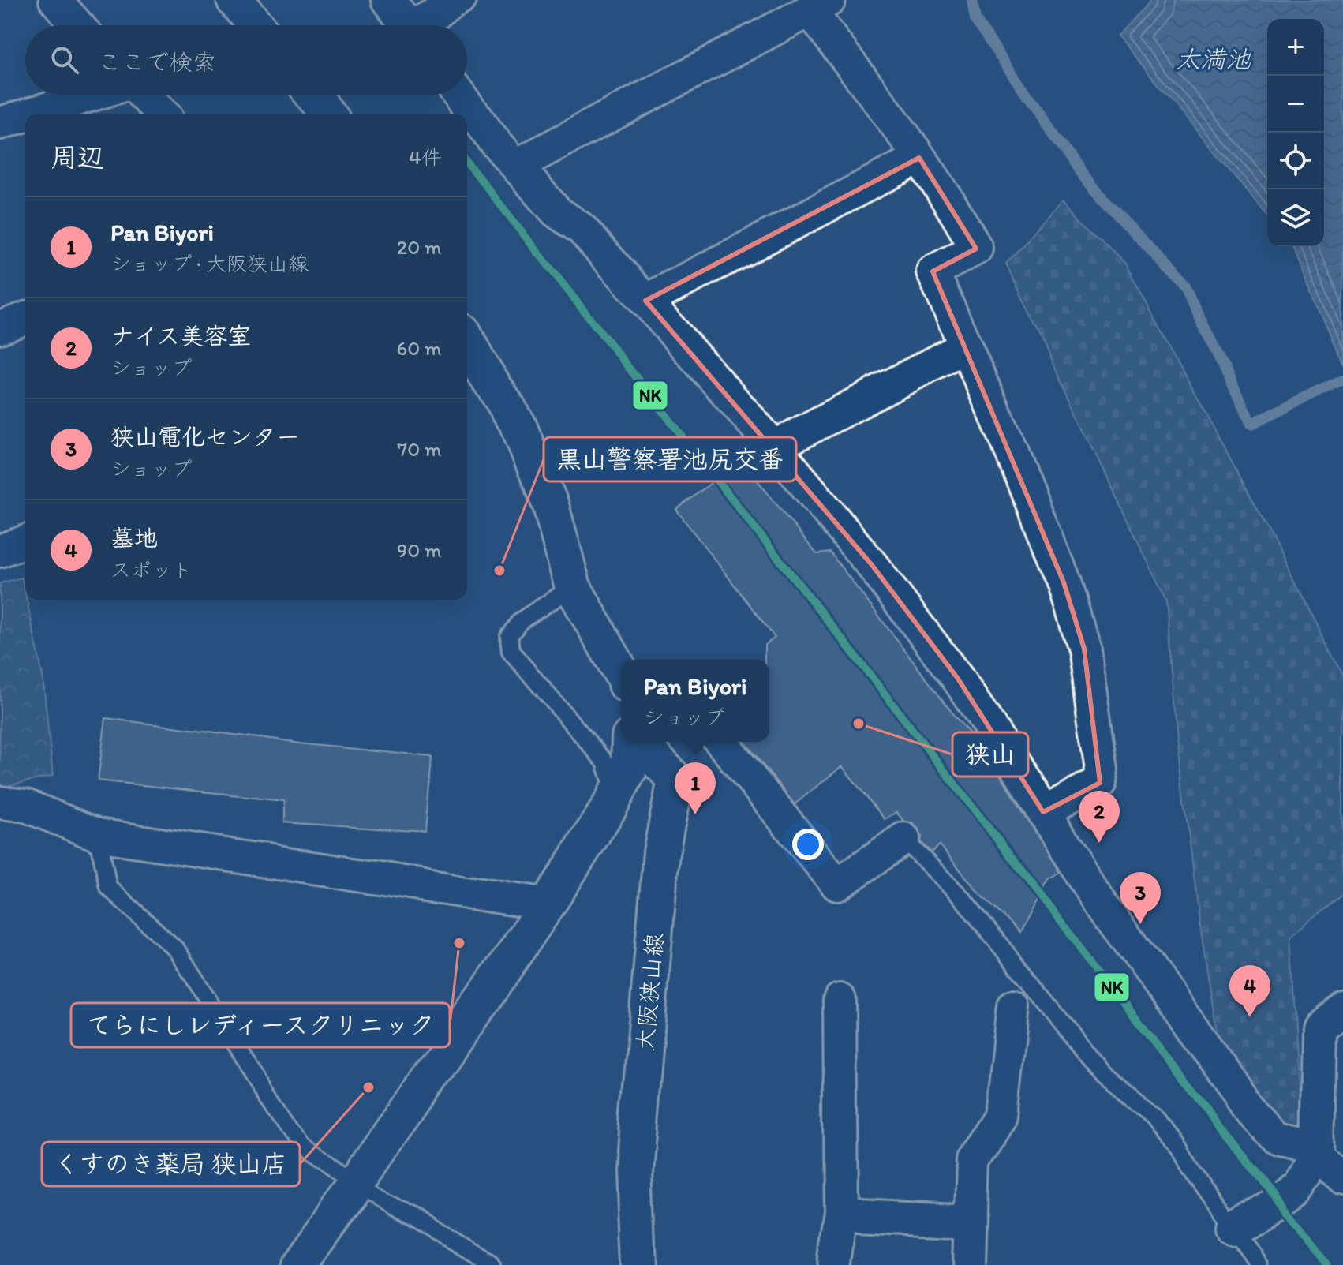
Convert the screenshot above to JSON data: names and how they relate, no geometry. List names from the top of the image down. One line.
{"streets":{"main road":["大阪狭山線"]},"water":["太満池"],"places":["黒山警察署池尻交番","狭山","てらにしレディースクリニック","くすのき薬局 狭山店"],"lines":["transit line NK"],"page":{"map_buttons":["+","−"],"search":"ここで検索","heading":["周辺","4件"],"list":[{"mark":"1","name":"Pan Biyori","note":"ショップ · 大阪狭山線","value":"20 m"},{"mark":"2","name":"ナイス美容室","note":"ショップ","value":"60 m"},{"mark":"3","name":"狭山電化センター","note":"ショップ","value":"70 m"},{"mark":"4","name":"墓地","note":"スポット","value":"90 m"}],"popup":["Pan Biyori","ショップ"],"pins":["1","2","3","4"]}}
